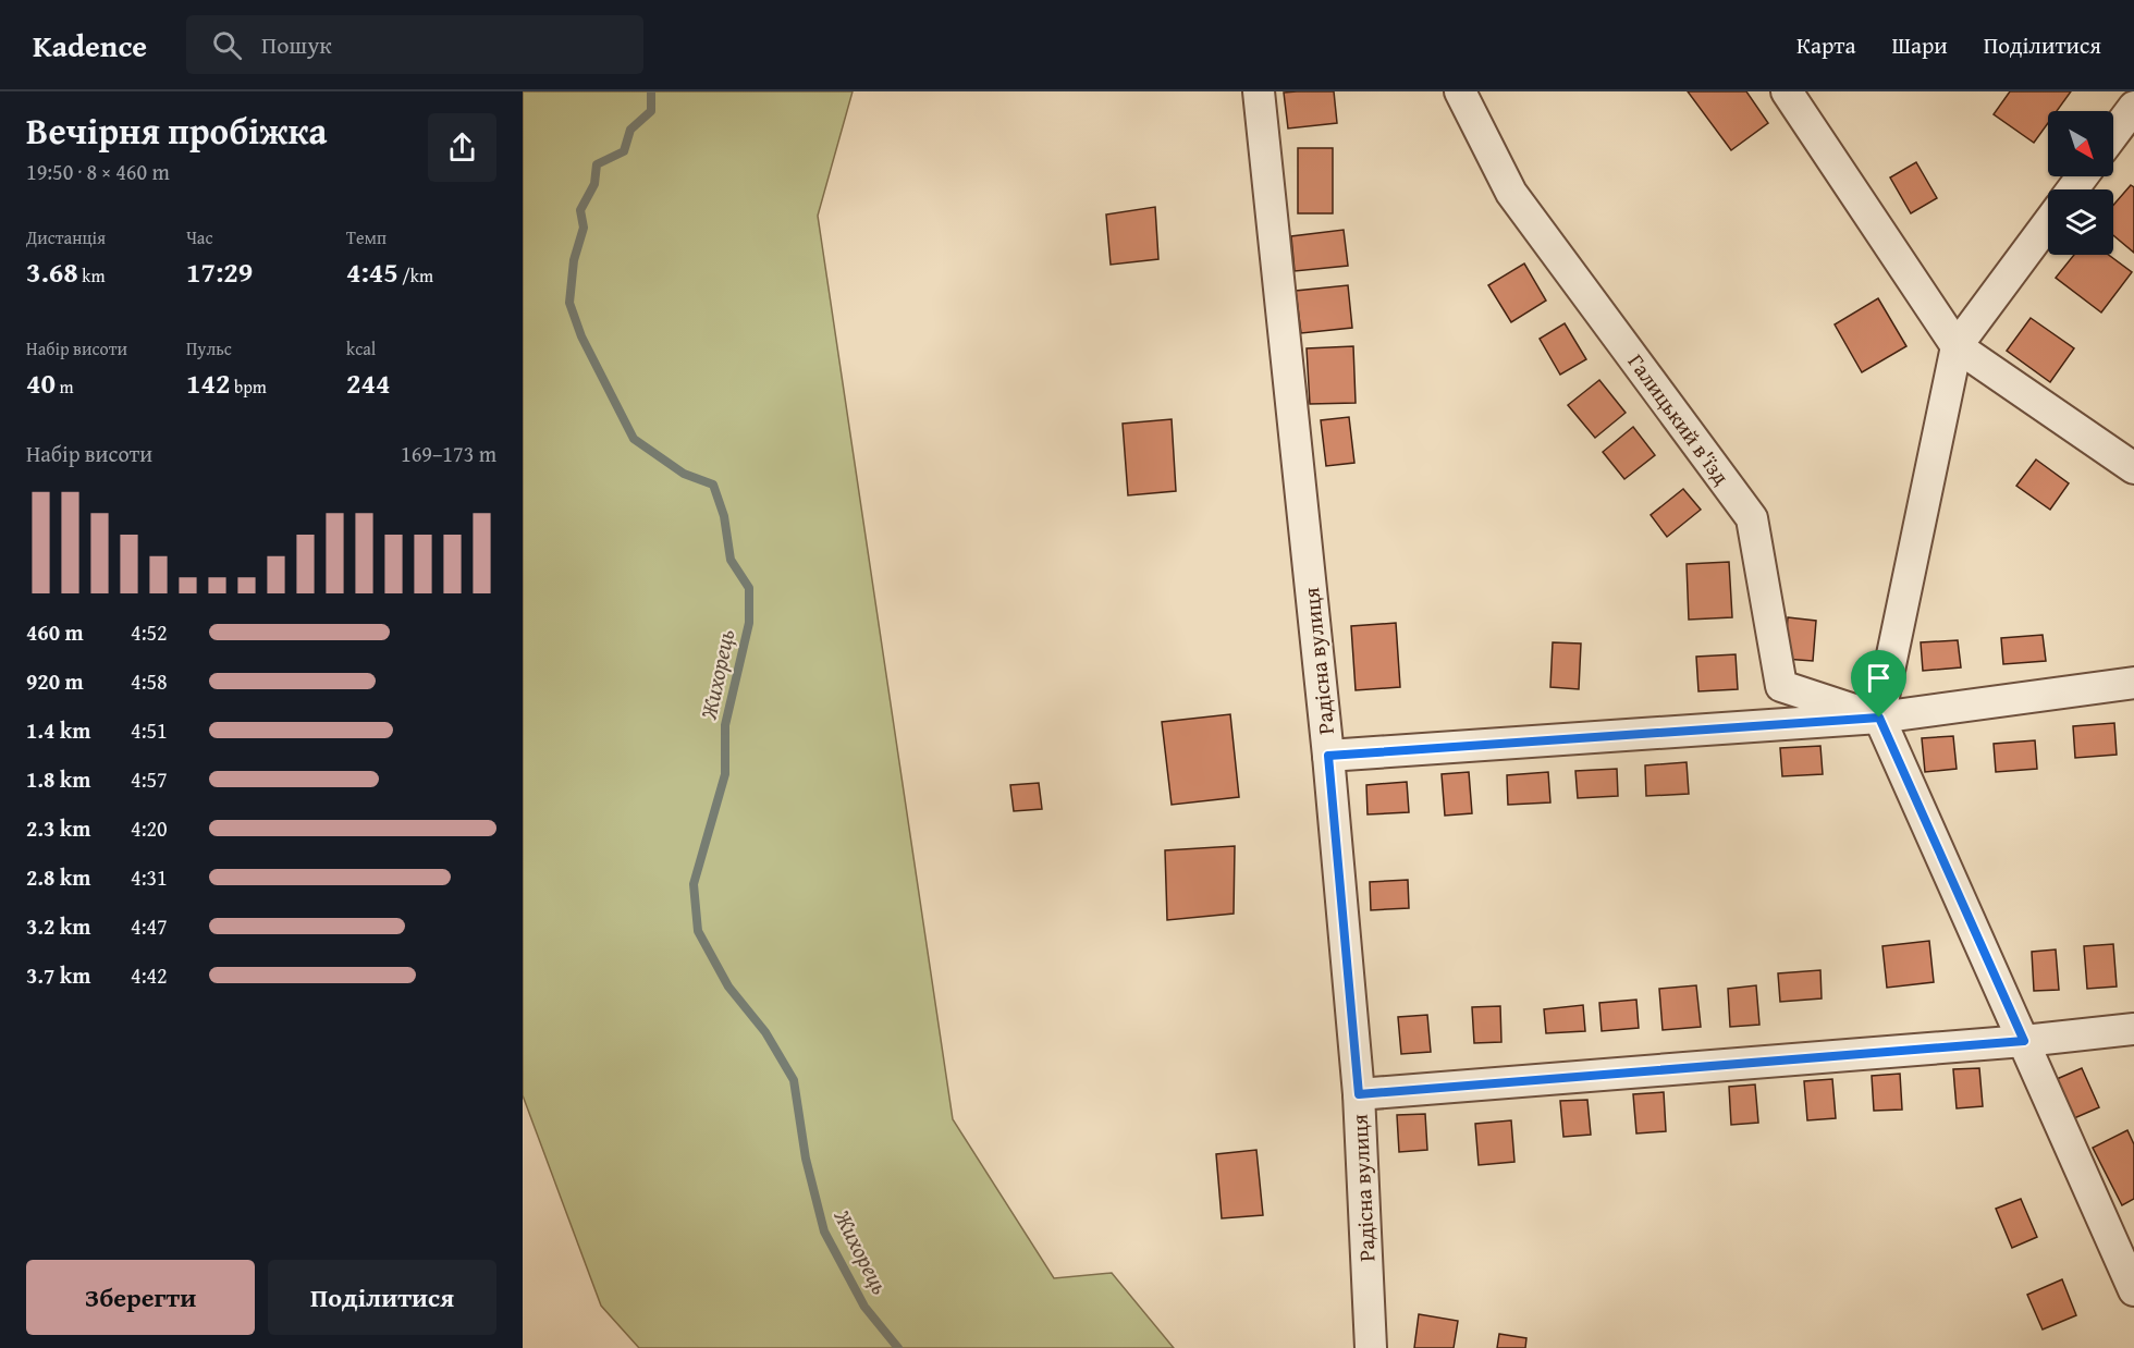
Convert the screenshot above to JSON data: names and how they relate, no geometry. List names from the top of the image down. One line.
{"streets":{"street":["Галицький в'їзд","Радісна вулиця"]},"water":["Жихорець"],"north":"bottom right","page":{"header":"Kadence","search":"Пошук","nav":["Карта","Шари","Поділитися"],"heading":["Вечірня пробіжка","19:50 · 8 × 460 m"],"stats":[["Дистанція","3.68 km"],["Час","17:29"],["Темп","4:45 /km"],["Набір висоти","40 m"],["Пульс","142 bpm"],["kcal","244"]],"chart":["Набір висоти","169–173 m"],"list":[{"name":"460 m","note":"4:52"},{"name":"920 m","note":"4:58"},{"name":"1.4 km","note":"4:51"},{"name":"1.8 km","note":"4:57"},{"name":"2.3 km","note":"4:20"},{"name":"2.8 km","note":"4:31"},{"name":"3.2 km","note":"4:47"},{"name":"3.7 km","note":"4:42"}],"buttons":["Зберегти","Поділитися"]}}
